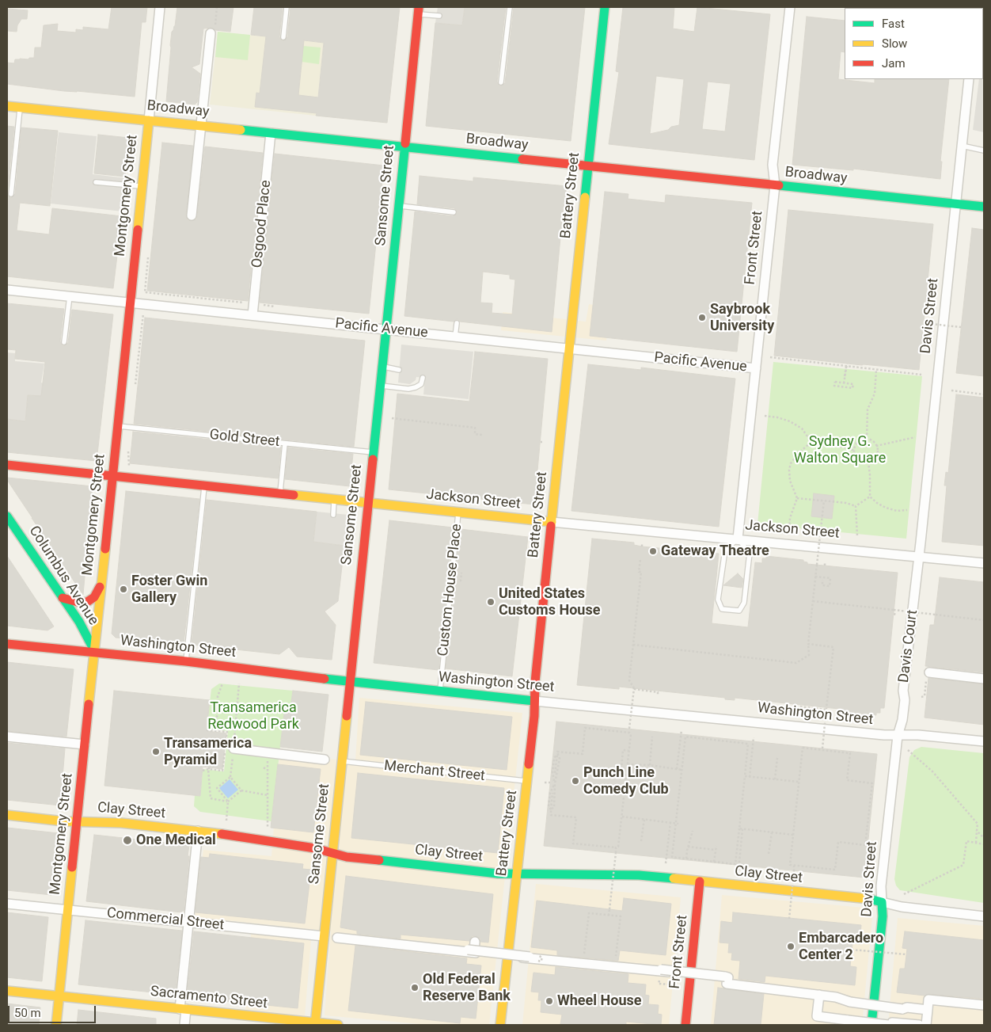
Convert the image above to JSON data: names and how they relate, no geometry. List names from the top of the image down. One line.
{"streets":{"street":["Broadway","Montgomery Street","Sansome Street","Battery Street","Osgood Place","Front Street","Davis Street","Pacific Avenue","Jackson Street","Columbus Avenue","Davis Court","Washington Street","Clay Street","Commercial Street","Sacramento Street"],"lane":["Gold Street","Custom House Place","Merchant Street"]},"crossings":[["Broadway","Montgomery Street"],["Broadway","Sansome Street"],["Broadway","Battery Street"],["Broadway","Osgood Place"],["Broadway","Front Street"],["Broadway","Davis Street"],["Montgomery Street","Pacific Avenue"],["Montgomery Street","Gold Street"],["Montgomery Street","Jackson Street"],["Montgomery Street","Columbus Avenue"],["Montgomery Street","Washington Street"],["Montgomery Street","Clay Street"],["Montgomery Street","Commercial Street"],["Montgomery Street","Sacramento Street"],["Sansome Street","Pacific Avenue"],["Sansome Street","Gold Street"],["Sansome Street","Jackson Street"],["Sansome Street","Washington Street"],["Sansome Street","Merchant Street"],["Sansome Street","Clay Street"],["Sansome Street","Commercial Street"],["Sansome Street","Sacramento Street"],["Battery Street","Pacific Avenue"],["Battery Street","Jackson Street"],["Battery Street","Washington Street"],["Battery Street","Merchant Street"],["Battery Street","Clay Street"],["Osgood Place","Pacific Avenue"],["Front Street","Pacific Avenue"],["Front Street","Jackson Street"],["Front Street","Clay Street"],["Davis Street","Jackson Street"],["Davis Street","Davis Court"],["Davis Street","Washington Street"],["Davis Street","Clay Street"],["Jackson Street","Custom House Place"],["Jackson Street","Davis Court"],["Columbus Avenue","Washington Street"],["Custom House Place","Washington Street"],["Davis Court","Washington Street"]],"parks":["Sydney G. Walton Square","Transamerica Redwood Park"],"places":["Saybrook University","Gateway Theatre","Foster Gwin Gallery","United States Customs House","Transamerica Pyramid","Punch Line Comedy Club","One Medical","Embarcadero Center 2","Old Federal Reserve Bank","Wheel House"],"legend":["Fast","Slow","Jam"],"scale_bar":"50 m"}
